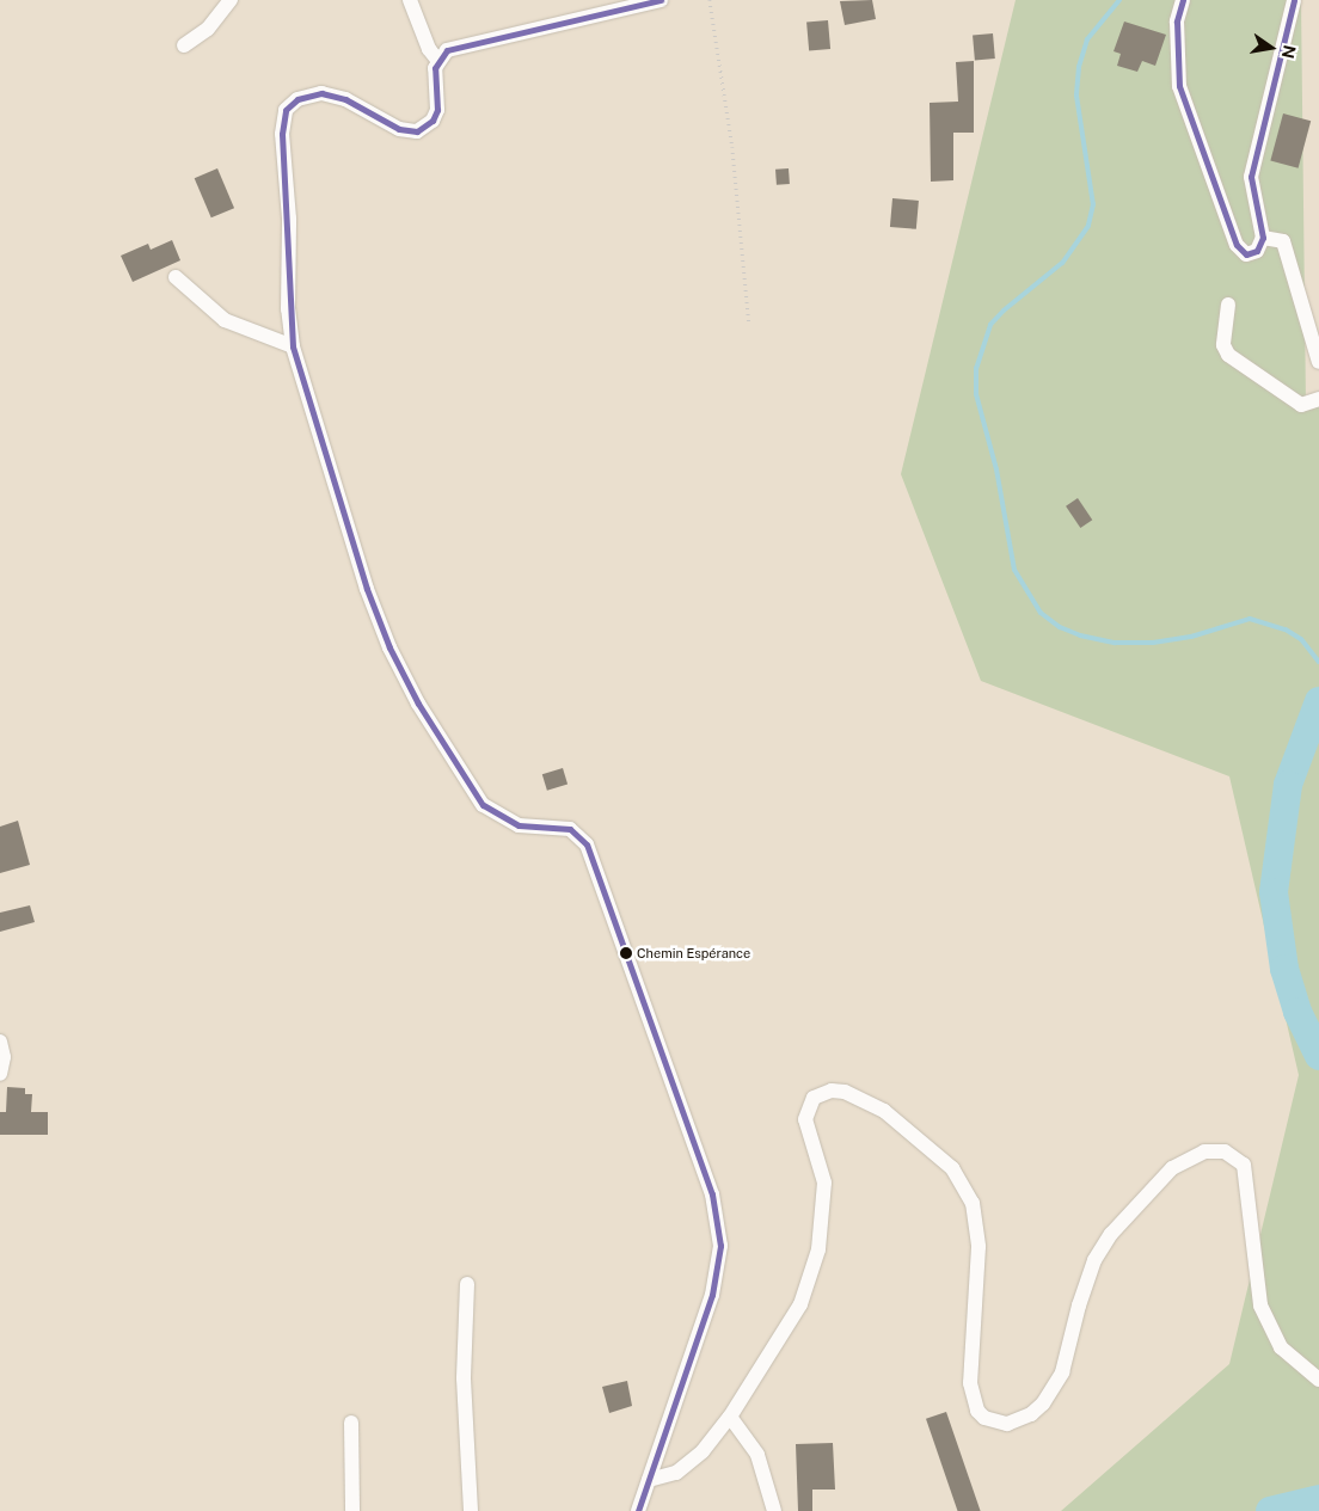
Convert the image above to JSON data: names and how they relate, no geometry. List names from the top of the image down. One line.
{"places":["Chemin Espérance"],"north":"right"}
